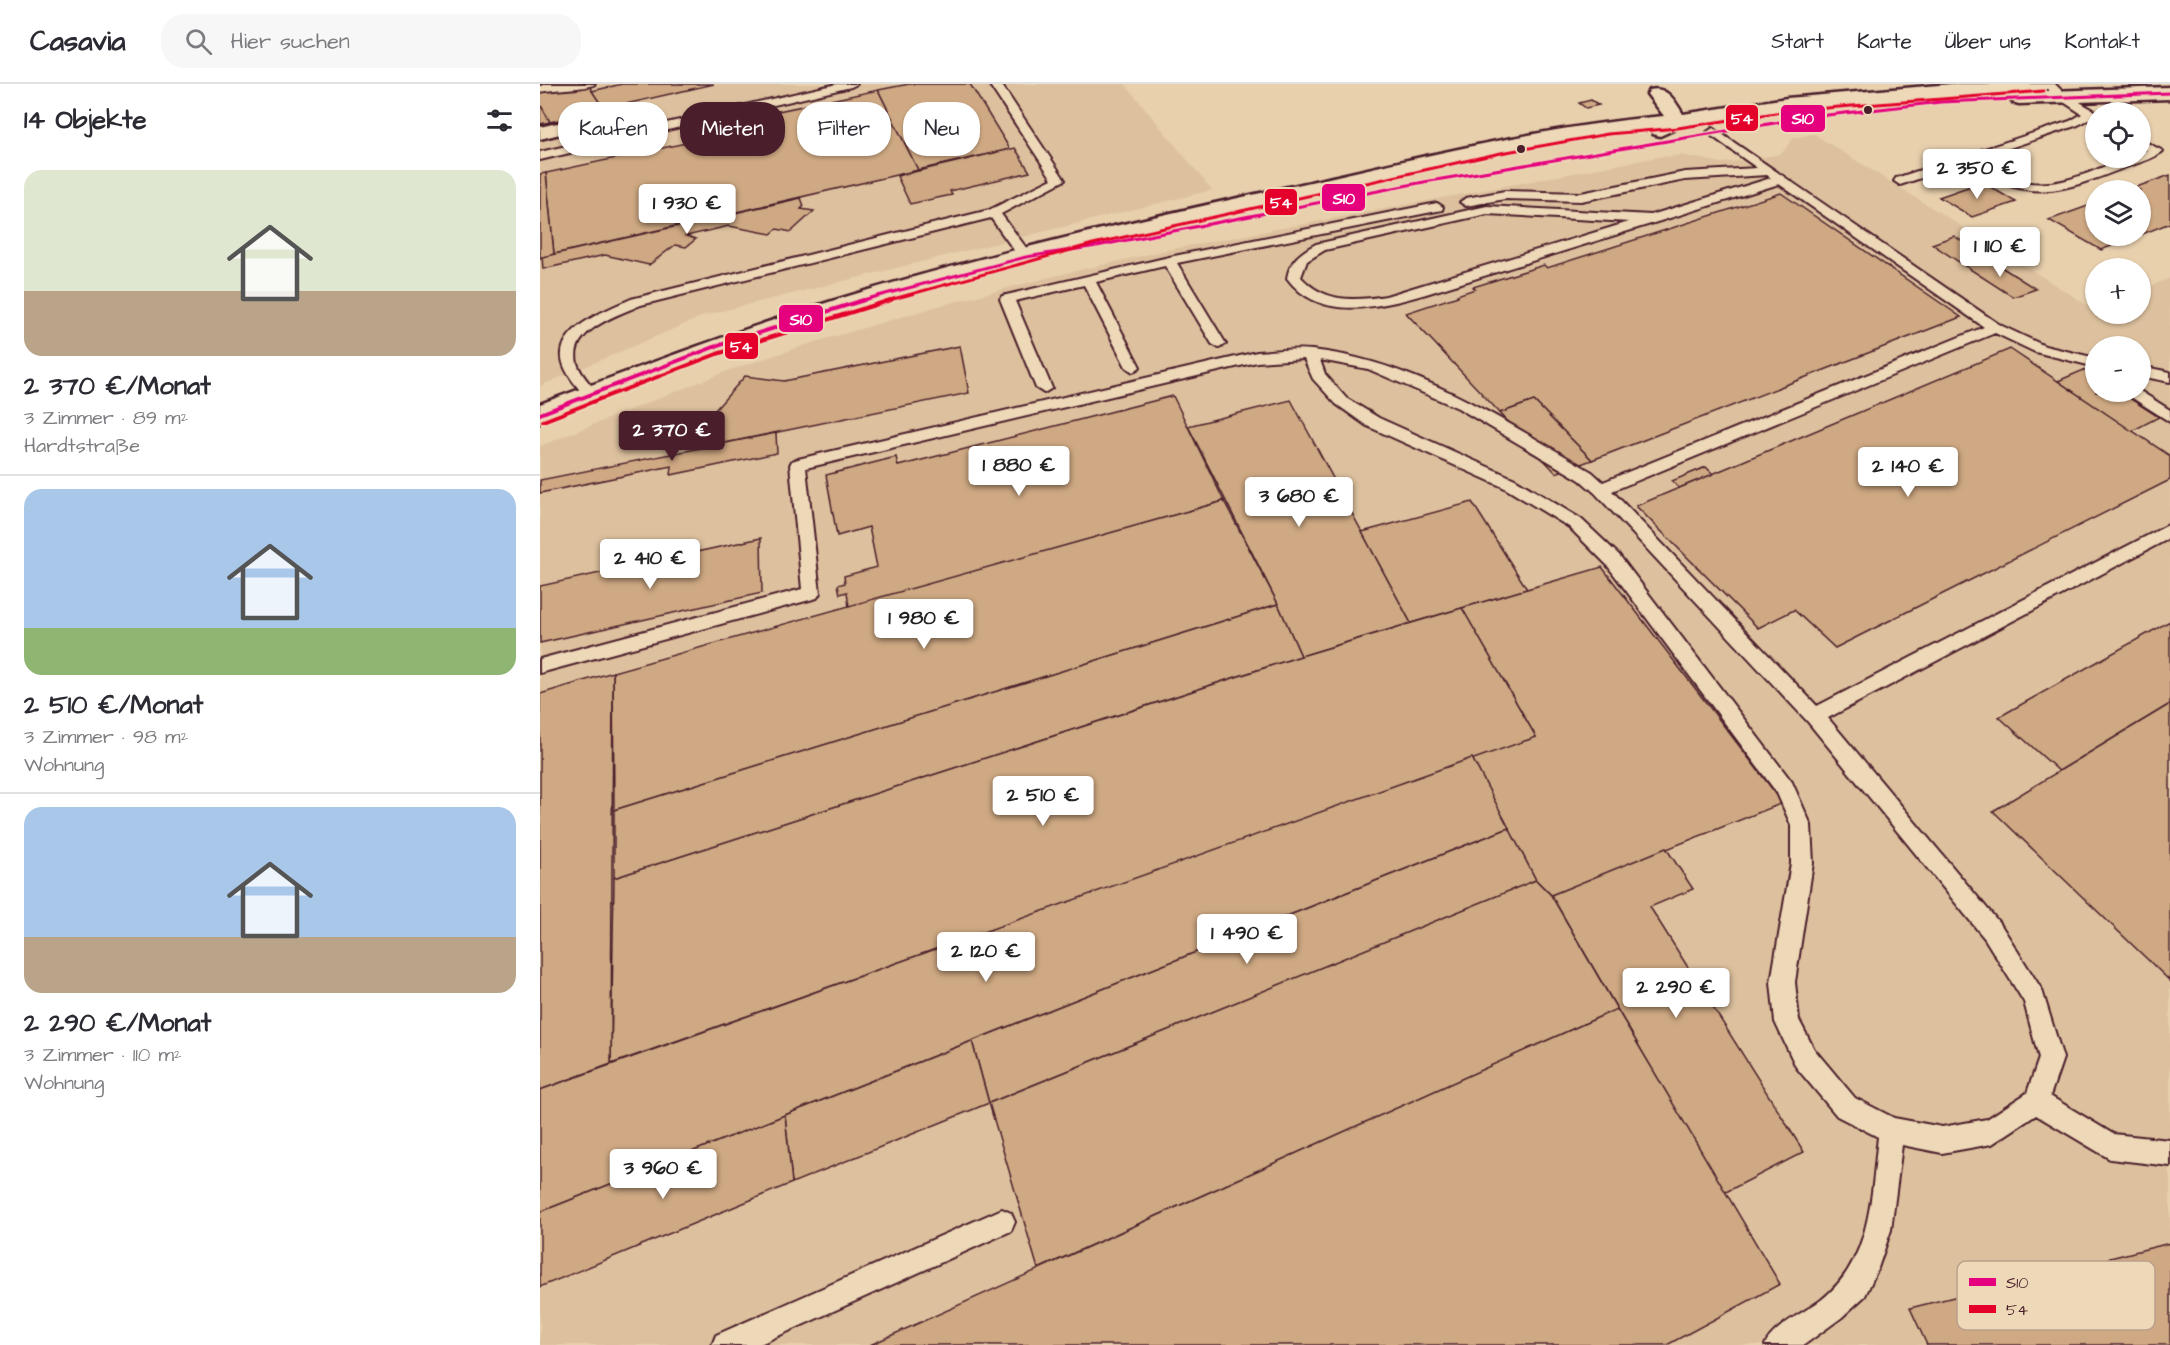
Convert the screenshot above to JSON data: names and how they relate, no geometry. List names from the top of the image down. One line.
{"lines":["transit line 54","transit line S10"],"legend":["S10","54"],"page":{"header":"Casavia","search":"Hier suchen","nav":["Start","Karte","Über uns","Kontakt"],"heading":"14 Objekte","map_buttons":["+","−"],"chip":["Kaufen","Mieten","Filter","Neu"],"price":["2 350 €","1 930 €","1 110 €","2 370 €","1 880 €","2 140 €","3 680 €","2 410 €","1 980 €","2 510 €","1 490 €","2 120 €","2 290 €","3 960 €"],"list":[{"name":"2 370 €/Monat","note":"3 Zimmer · 89 m² · Hardtstraße"},{"name":"2 510 €/Monat","note":"3 Zimmer · 98 m² · Wohnung"},{"name":"2 290 €/Monat","note":"3 Zimmer · 110 m² · Wohnung"}]}}
